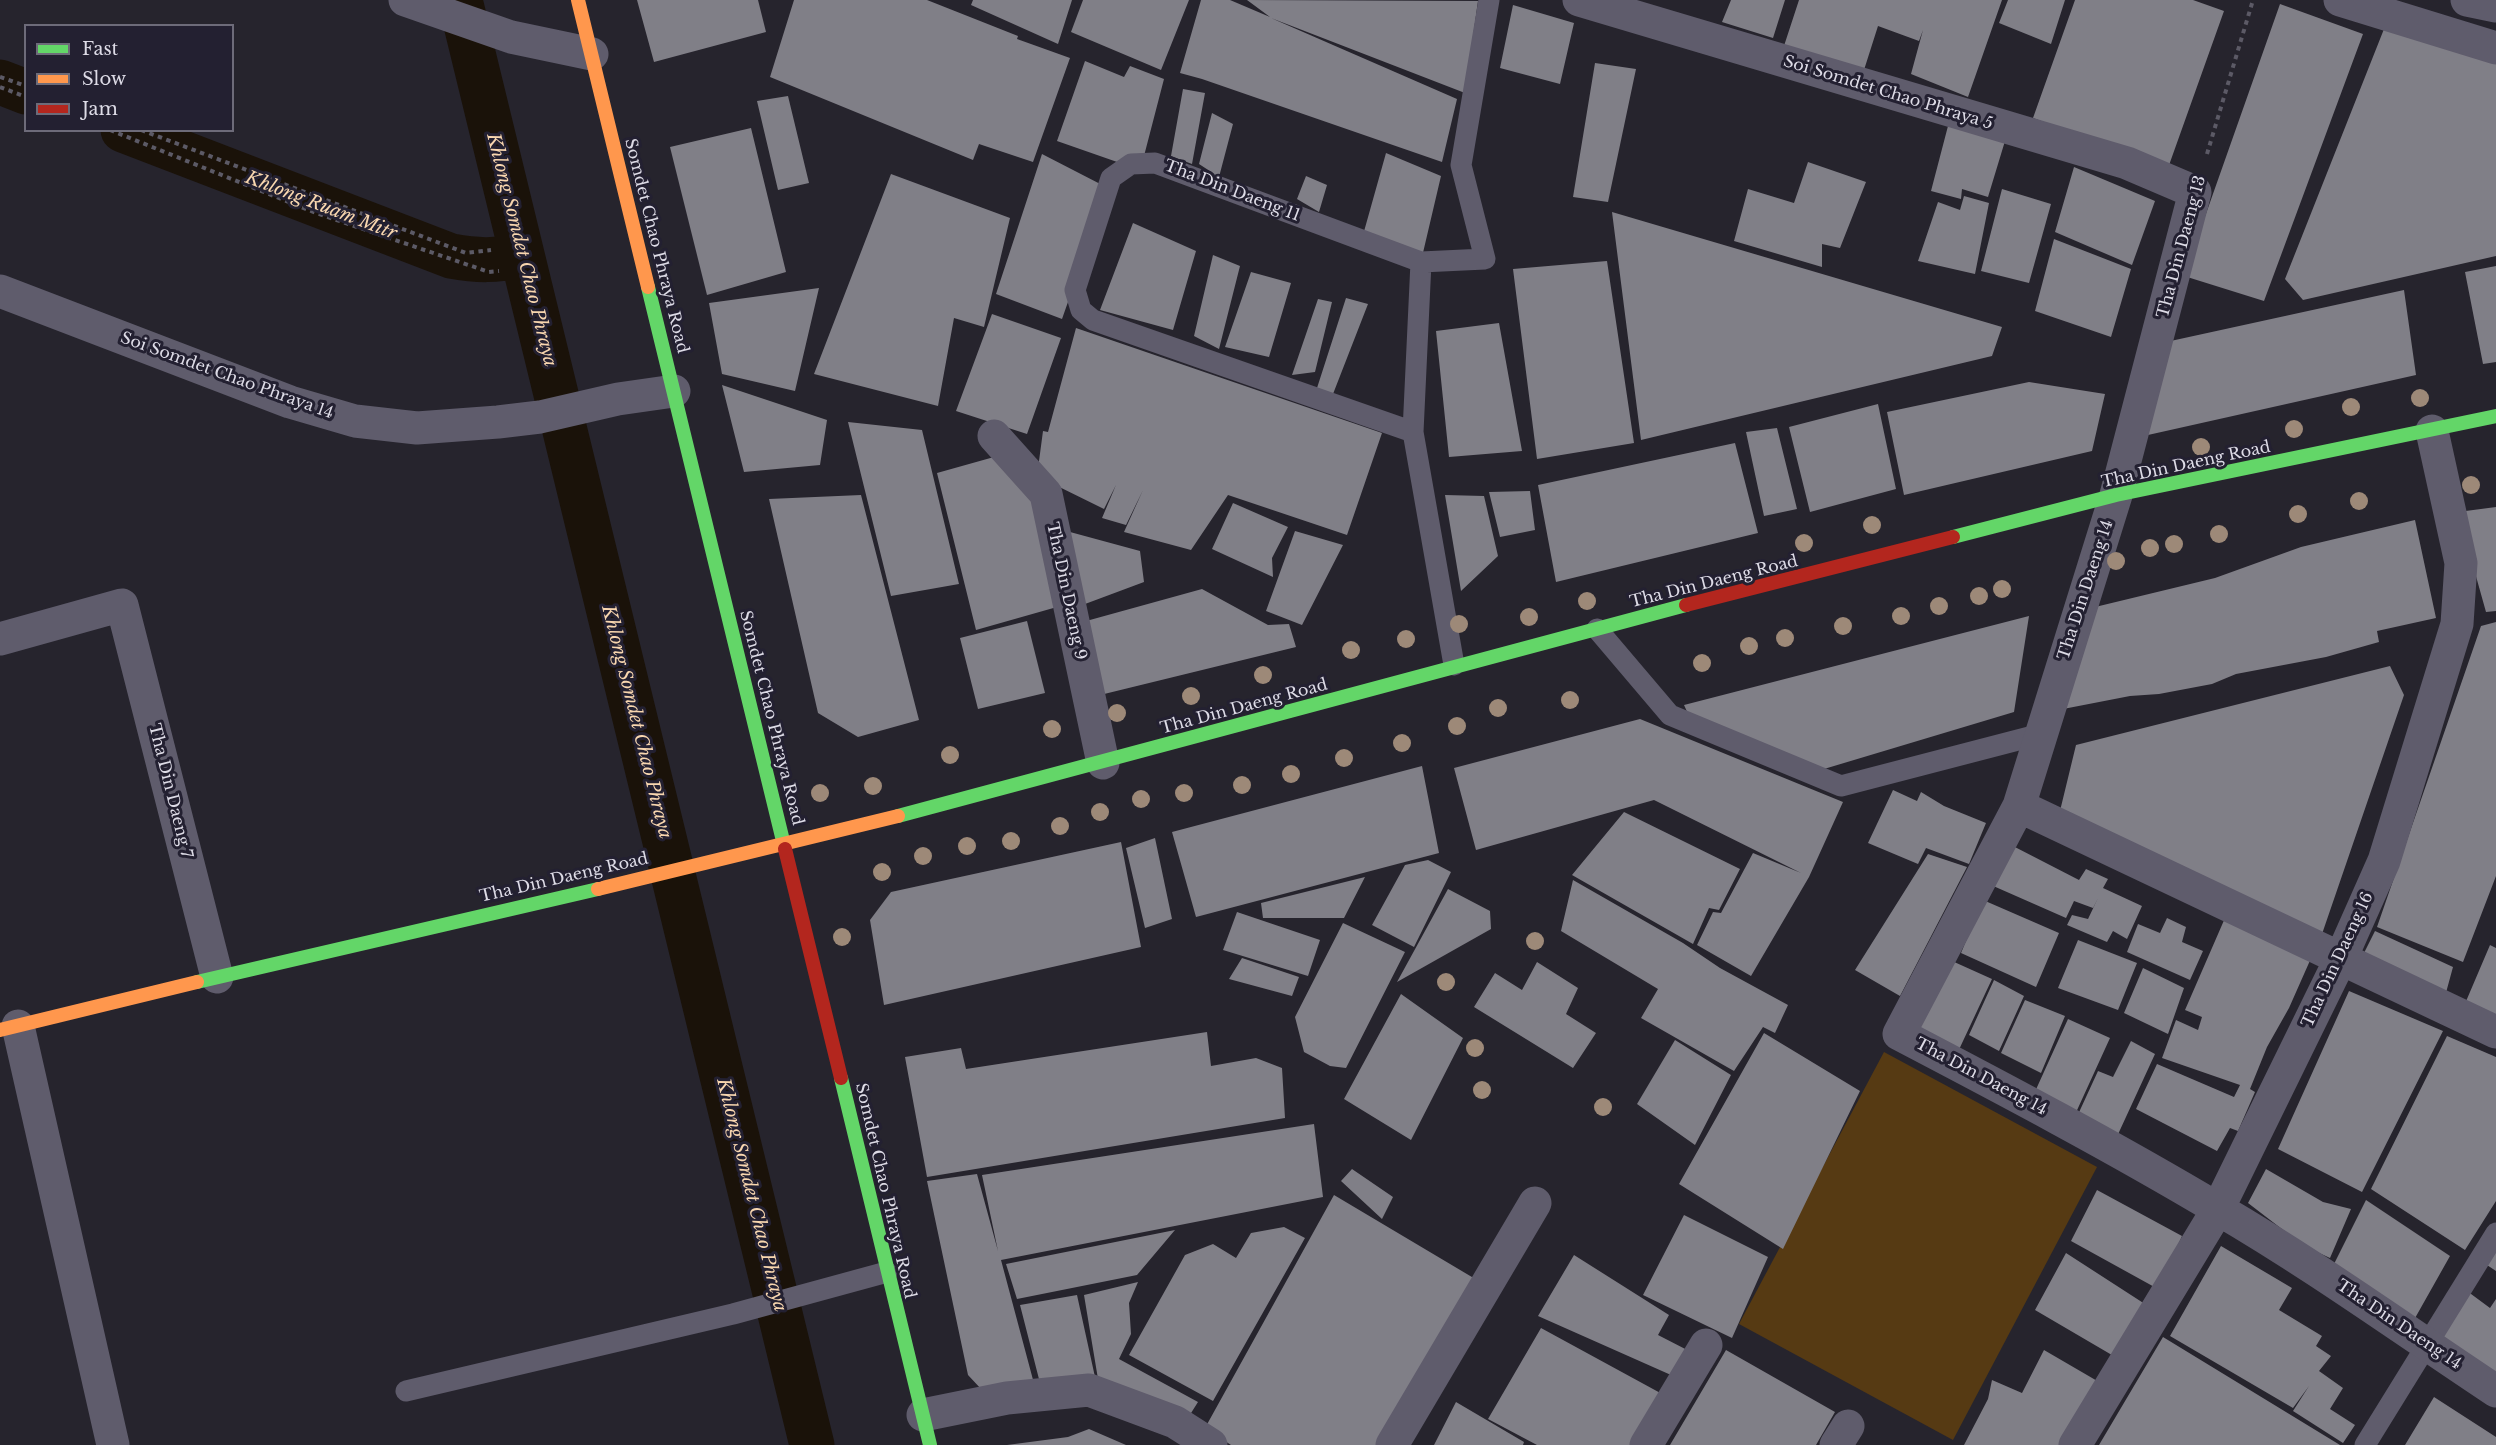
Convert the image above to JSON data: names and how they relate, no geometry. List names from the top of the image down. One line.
{"streets":{"street":["Soi Somdet Chao Phraya 5","Somdet Chao Phraya Road","Tha Din Daeng 13","Soi Somdet Chao Phraya 14","Tha Din Daeng Road","Tha Din Daeng 14","Tha Din Daeng 9","Tha Din Daeng 7","Tha Din Daeng 16"],"lane":["Tha Din Daeng 11"]},"crossings":[["Soi Somdet Chao Phraya 5","Tha Din Daeng 13"],["Somdet Chao Phraya Road","Soi Somdet Chao Phraya 14"],["Somdet Chao Phraya Road","Tha Din Daeng Road"],["Tha Din Daeng 13","Tha Din Daeng Road"],["Tha Din Daeng 13","Tha Din Daeng 14"],["Tha Din Daeng Road","Tha Din Daeng 14"],["Tha Din Daeng Road","Tha Din Daeng 9"],["Tha Din Daeng Road","Tha Din Daeng 7"],["Tha Din Daeng Road","Tha Din Daeng 16"],["Tha Din Daeng 14","Tha Din Daeng 16"]],"water":["Khlong Ruam Mitr","Khlong Somdet Chao Phraya"],"legend":["Fast","Slow","Jam"]}
